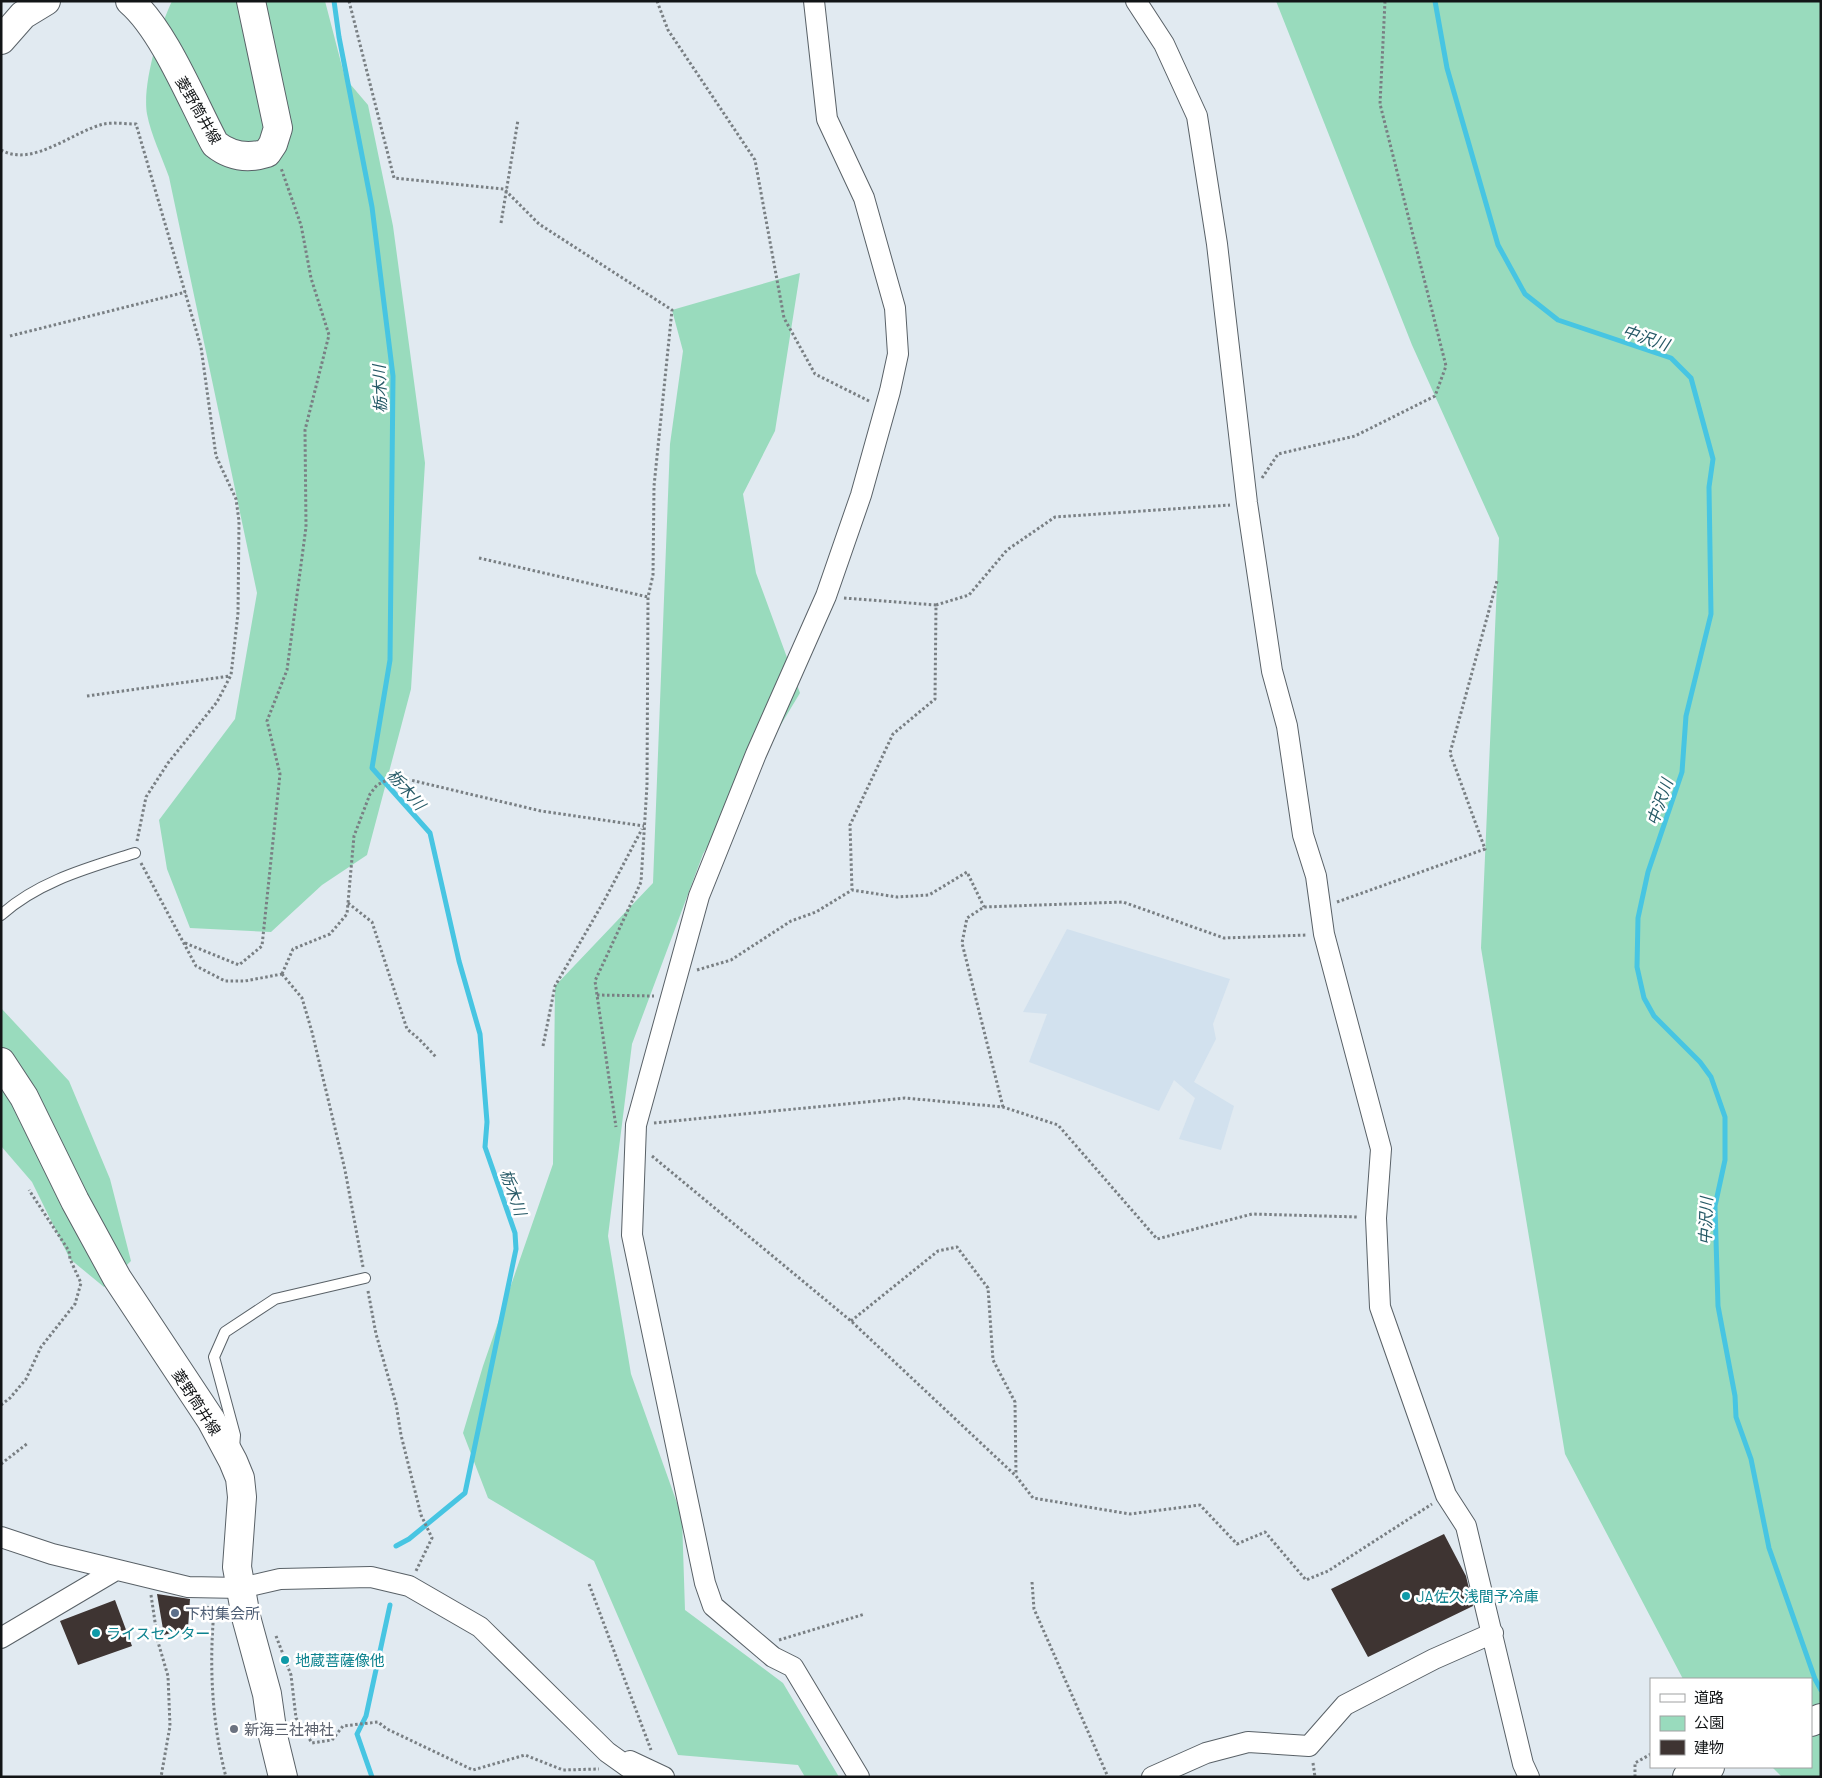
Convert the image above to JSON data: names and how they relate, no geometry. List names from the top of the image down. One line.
{"streets":{"main road":["菱野筒井線"]},"water":["中沢川","栃木川"],"places":["JA佐久浅間予冷庫","下村集会所","ライスセンター","地蔵菩薩像他","新海三社神社"],"legend":["道路","公園","建物"]}
